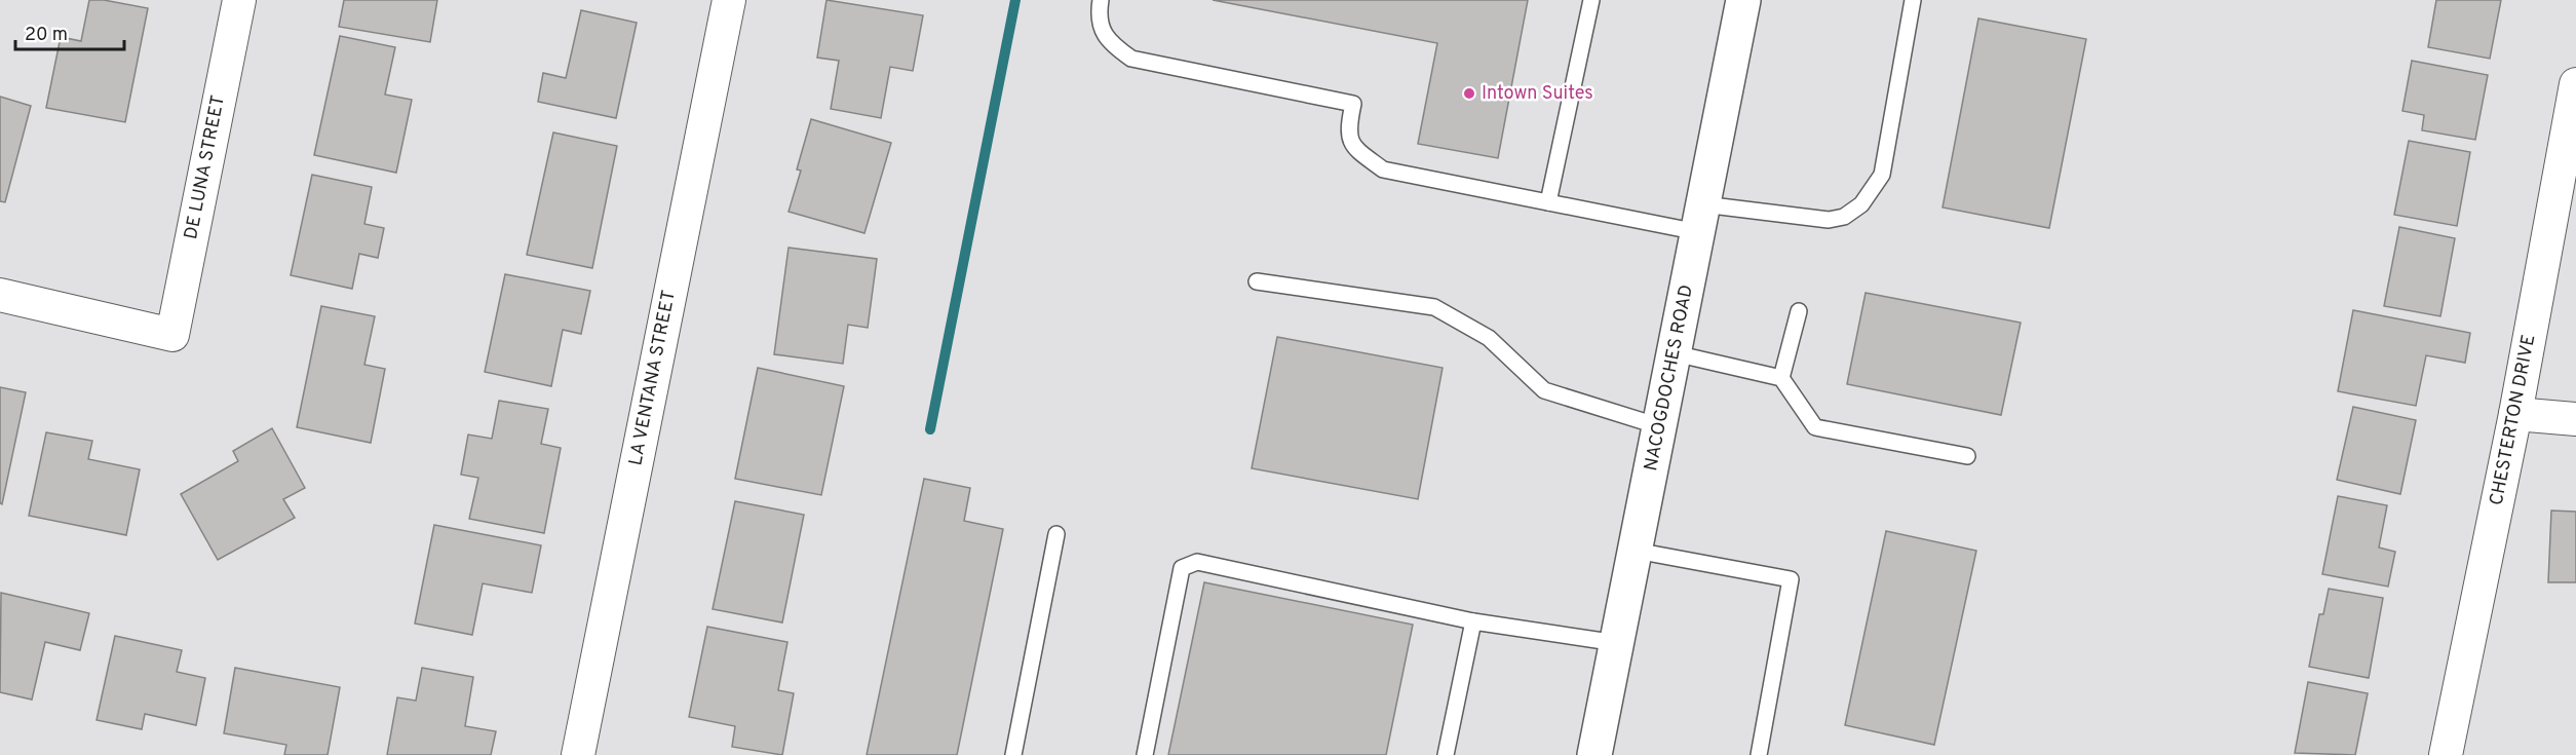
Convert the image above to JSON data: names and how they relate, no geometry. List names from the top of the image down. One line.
{"streets":{"main road":["NACOGDOCHES ROAD"],"street":["DE LUNA STREET","LA VENTANA STREET","CHESTERTON DRIVE"]},"places":["Intown Suites"],"scale_bar":"20 m"}
